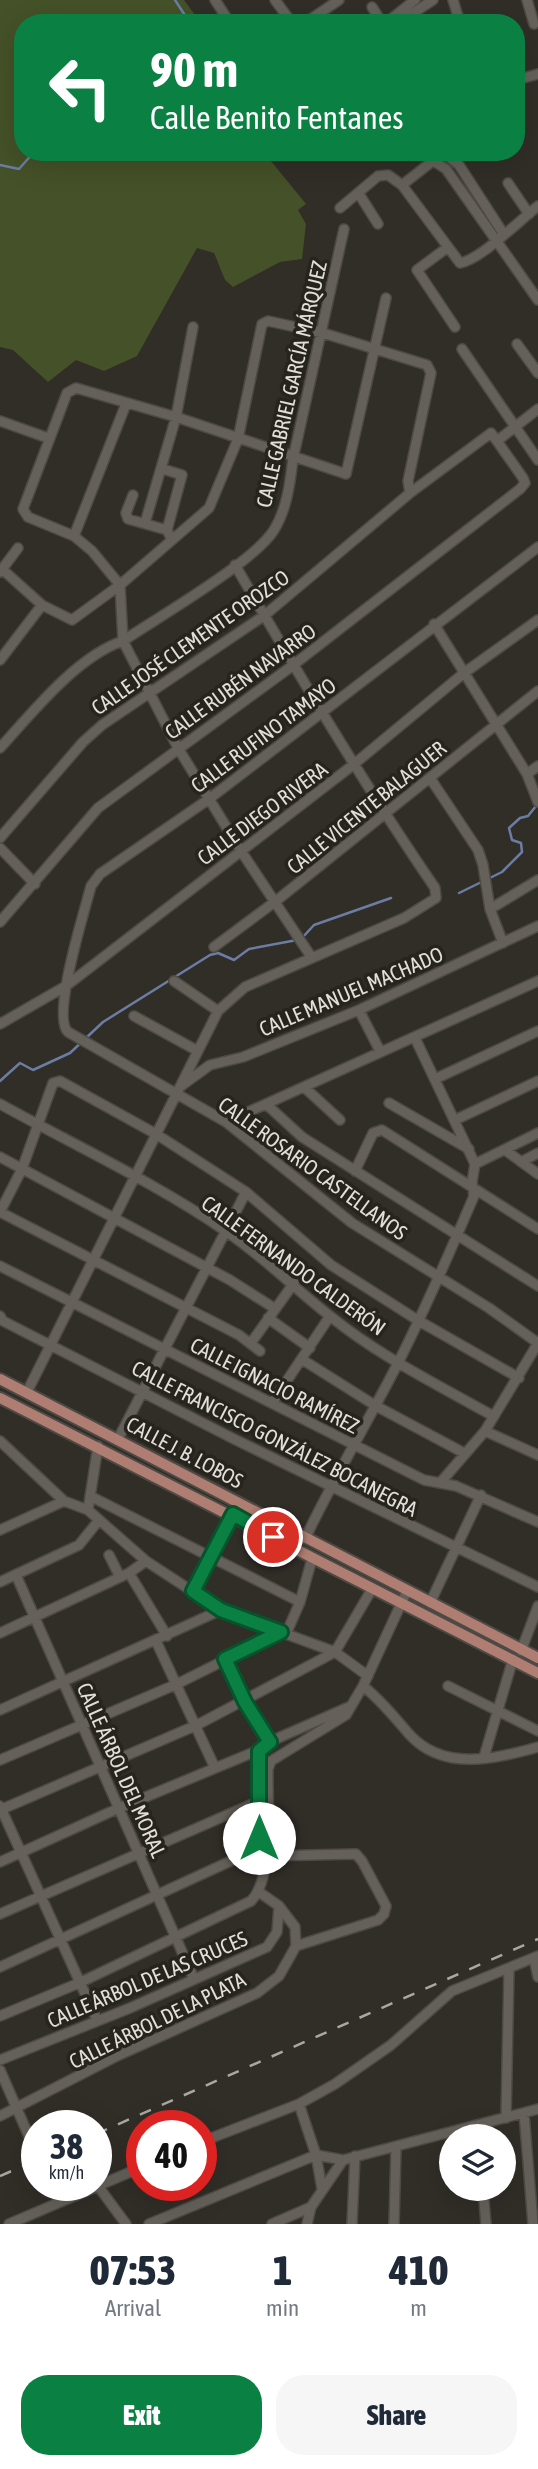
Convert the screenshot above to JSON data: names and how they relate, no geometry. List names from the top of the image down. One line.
{"streets":{"main road":["CALLE J. B. LOBOS"],"street":["CALLE GABRIEL GARCÍA MÁRQUEZ","CALLE JOSÉ CLEMENTE OROZCO","CALLE RUBÉN NAVARRO","CALLE RUFINO TAMAYO","CALLE VICENTE BALAGUER","CALLE DIEGO RIVERA","CALLE MANUEL MACHADO","CALLE ROSARIO CASTELLANOS","CALLE FERNANDO CALDERÓN","CALLE IGNACIO RAMÍREZ","CALLE FRANCISCO GONZÁLEZ BOCANEGRA","CALLE ÁRBOL DEL MORAL","CALLE ÁRBOL DE LAS CRUCES","CALLE ÁRBOL DE LA PLATA"]},"crossings":[["CALLE JOSÉ CLEMENTE OROZCO","CALLE RUBÉN NAVARRO"],["CALLE RUFINO TAMAYO","CALLE DIEGO RIVERA"],["CALLE RUFINO TAMAYO","CALLE ROSARIO CASTELLANOS"],["CALLE VICENTE BALAGUER","CALLE MANUEL MACHADO"],["CALLE DIEGO RIVERA","CALLE ROSARIO CASTELLANOS"],["CALLE MANUEL MACHADO","CALLE ROSARIO CASTELLANOS"],["CALLE MANUEL MACHADO","CALLE FERNANDO CALDERÓN"],["CALLE MANUEL MACHADO","CALLE IGNACIO RAMÍREZ"],["CALLE MANUEL MACHADO","CALLE FRANCISCO GONZÁLEZ BOCANEGRA"],["CALLE MANUEL MACHADO","CALLE J. B. LOBOS"],["CALLE ÁRBOL DEL MORAL","CALLE ÁRBOL DE LAS CRUCES"]],"page":{"turn":["90 m","Calle Benito Fentanes"],"speed":"38 km/h","limit":"40","eta":["07:53","Arrival","1","min","410","m"],"buttons":["Exit","Share"]}}
